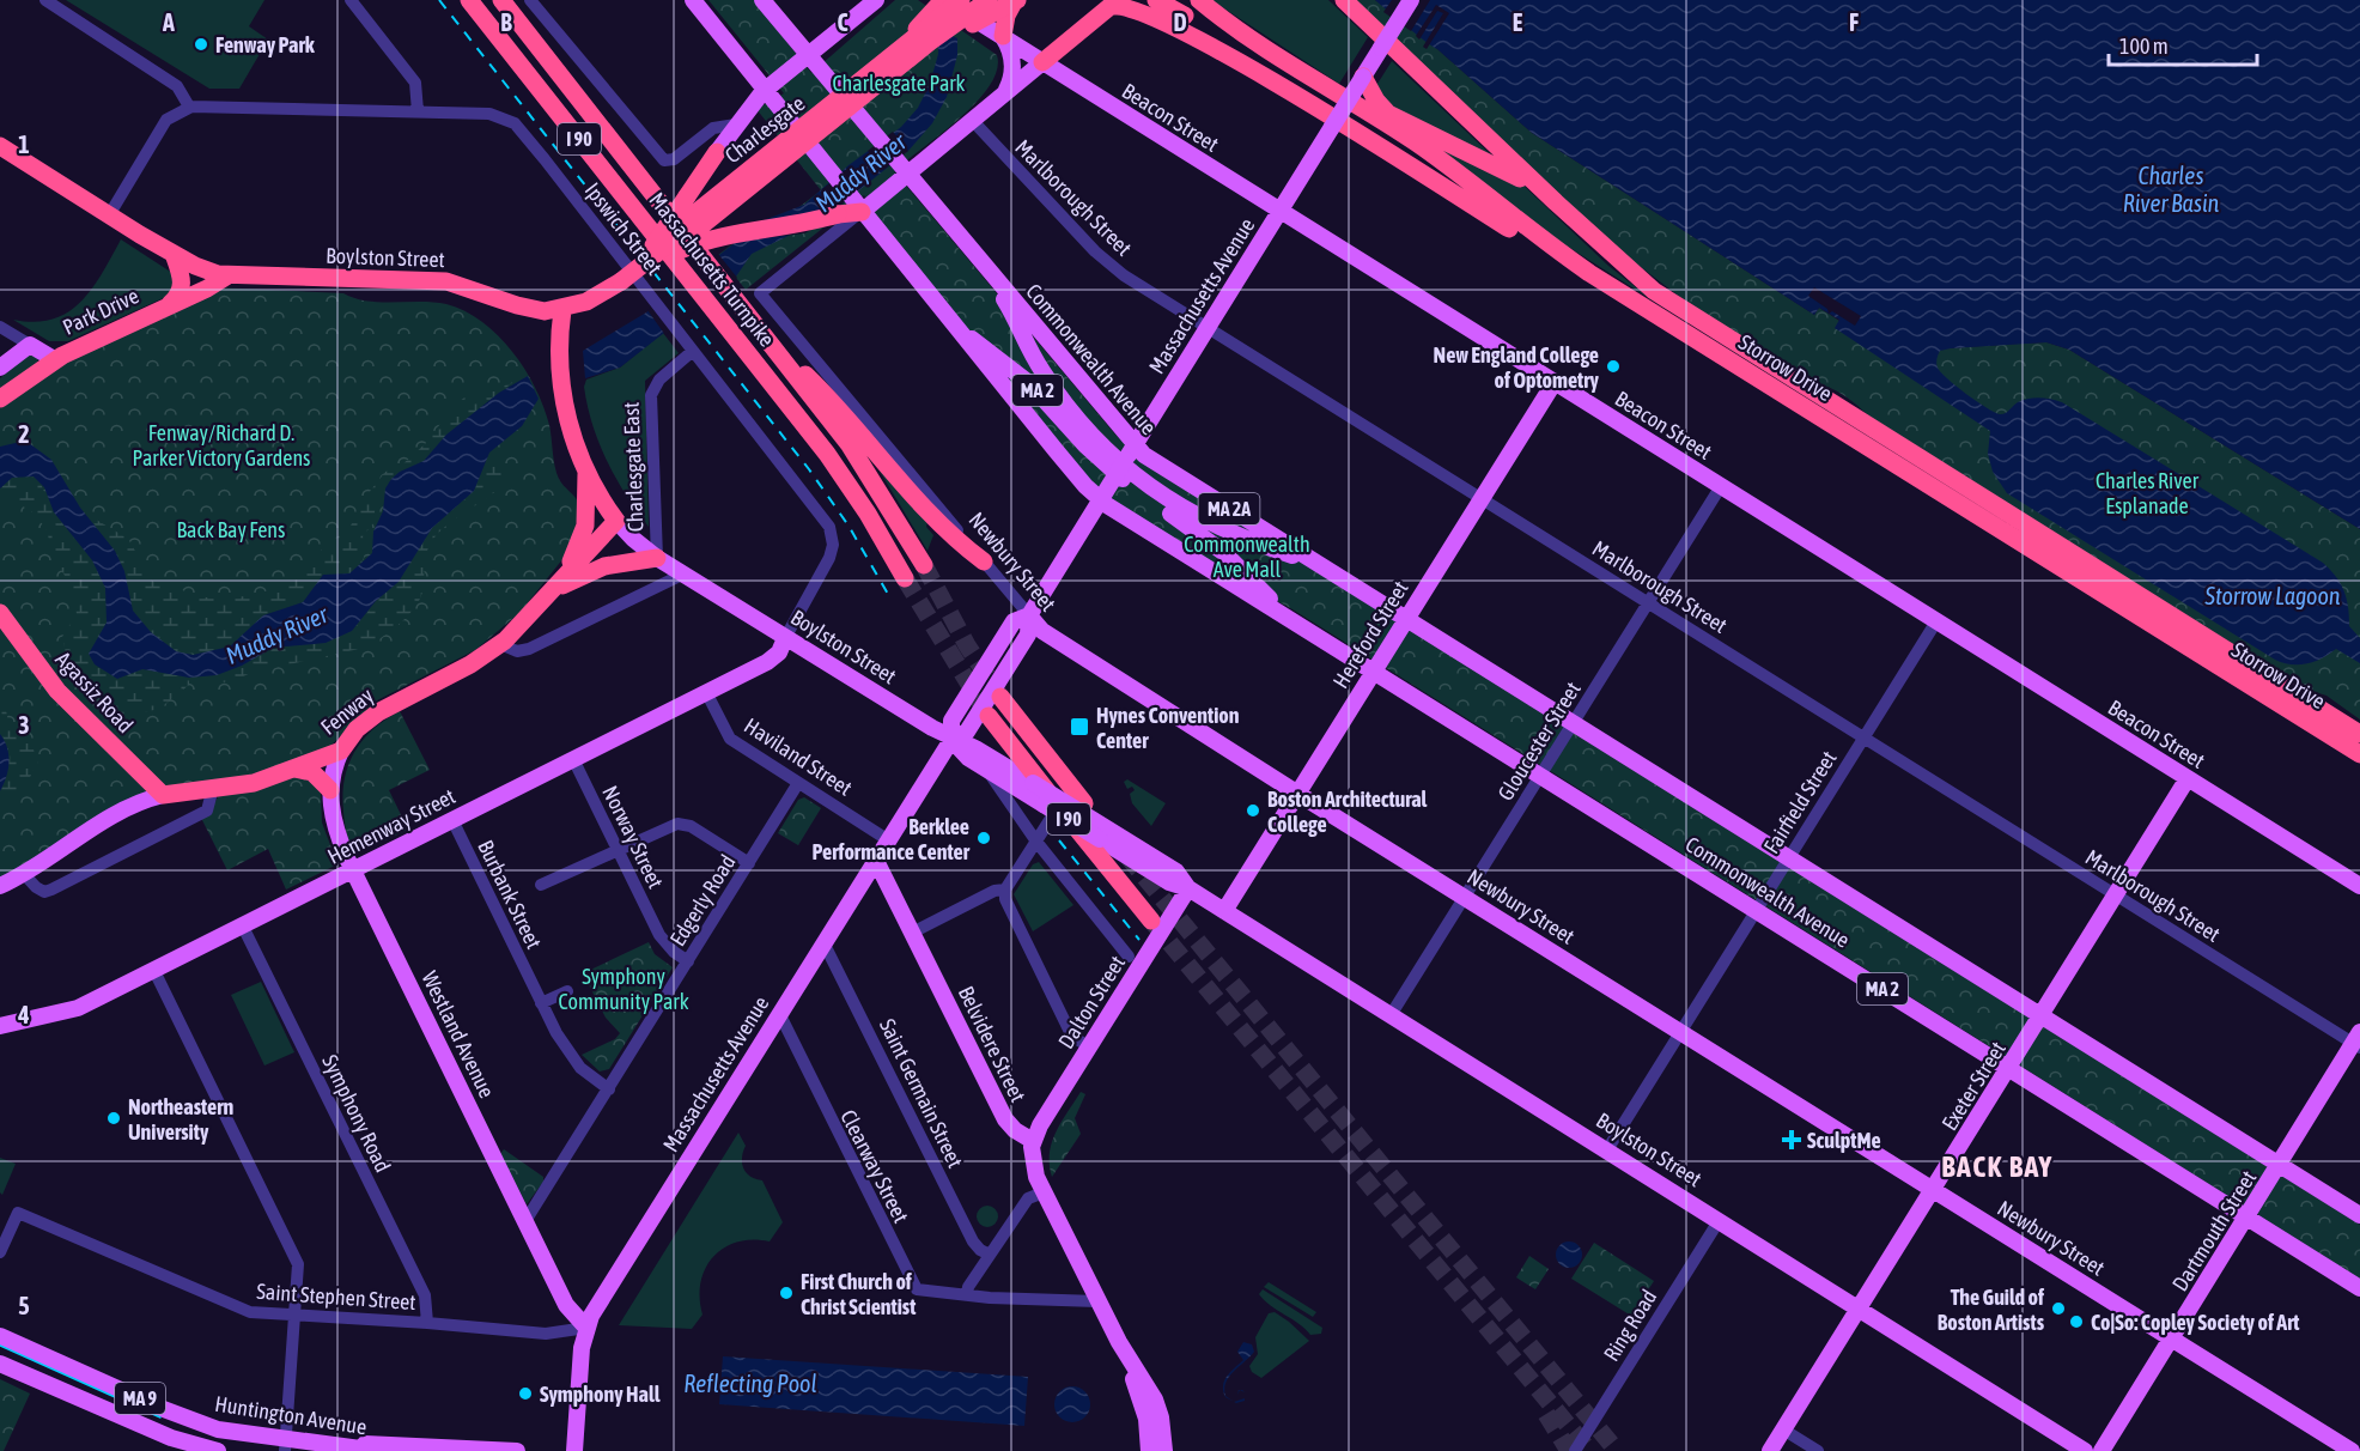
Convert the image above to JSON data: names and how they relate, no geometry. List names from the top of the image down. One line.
{"streets":{"highway":["Charlesgate","I 90","Boylston Street","Massachusetts Turnpike","Park Drive","Storrow Drive","Agassiz Road","Fenway"],"main road":["Beacon Street","Massachusetts Avenue","Commonwealth Avenue","MA 2","MA 2A","Newbury Street","Hereford Street","Hemenway Street","Dalton Street","Westland Avenue","Belvidere Street","Exeter Street","Dartmouth Street","MA 9","Huntington Avenue"],"street":["Marlborough Street","Ipswich Street","Charlesgate East","Gloucester Street","Haviland Street","Fairfield Street","Norway Street","Burbank Street","Edgerly Road","Saint Germain Street","Symphony Road","Clearway Street","Saint Stephen Street","Ring Road"]},"crossings":[["Beacon Street","Massachusetts Avenue"],["Beacon Street","Hereford Street"],["Beacon Street","Gloucester Street"],["Beacon Street","Fairfield Street"],["Beacon Street","Exeter Street"],["Charlesgate","Boylston Street"],["I 90","Boylston Street"],["Marlborough Street","Massachusetts Avenue"],["Marlborough Street","Hereford Street"],["Marlborough Street","Gloucester Street"],["Marlborough Street","Fairfield Street"],["Marlborough Street","Exeter Street"],["Marlborough Street","Dartmouth Street"],["Ipswich Street","Boylston Street"],["Ipswich Street","Charlesgate East"],["Ipswich Street","Hemenway Street"],["Boylston Street","Massachusetts Avenue"],["Boylston Street","Park Drive"],["Boylston Street","Charlesgate East"],["Boylston Street","Hereford Street"],["Boylston Street","Fenway"],["Boylston Street","Gloucester Street"],["Boylston Street","Fairfield Street"],["Boylston Street","Hemenway Street"],["Boylston Street","Dalton Street"],["Boylston Street","Exeter Street"],["Boylston Street","Ring Road"],["Massachusetts Avenue","Commonwealth Avenue"],["Massachusetts Avenue","Newbury Street"],["Massachusetts Avenue","Haviland Street"],["Massachusetts Avenue","Westland Avenue"],["Massachusetts Avenue","Belvidere Street"],["Massachusetts Avenue","Saint Germain Street"],["Massachusetts Avenue","Clearway Street"],["Massachusetts Avenue","Saint Stephen Street"],["Commonwealth Avenue","Newbury Street"],["Commonwealth Avenue","Hereford Street"],["Commonwealth Avenue","Gloucester Street"],["Commonwealth Avenue","Fairfield Street"],["Commonwealth Avenue","Exeter Street"],["Commonwealth Avenue","Dartmouth Street"],["Newbury Street","Hereford Street"],["Newbury Street","Gloucester Street"],["Newbury Street","Fairfield Street"],["Newbury Street","Exeter Street"],["Newbury Street","Dartmouth Street"],["Agassiz Road","Fenway"],["Fenway","Westland Avenue"],["Haviland Street","Hemenway Street"],["Haviland Street","Edgerly Road"],["Hemenway Street","Norway Street"],["Hemenway Street","Burbank Street"],["Hemenway Street","Westland Avenue"],["Hemenway Street","Symphony Road"],["Norway Street","Edgerly Road"],["Burbank Street","Edgerly Road"],["Edgerly Road","Westland Avenue"],["Dalton Street","Belvidere Street"],["Westland Avenue","Saint Stephen Street"],["Symphony Road","Saint Stephen Street"]],"districts":["BACK BAY"],"water":["Muddy River","Charles River Basin","Storrow Lagoon","Reflecting Pool"],"parks":["Charlesgate Park","Fenway/Richard D. Parker Victory Gardens","Charles River Esplanade","Back Bay Fens","Commonwealth Ave Mall","Symphony Community Park"],"places":{"other":["Fenway Park","New England College of Optometry","Boston Architectural College","Berklee Performance Center","Northeastern University","First Church of Christ Scientist","The Guild of Boston Artists","Co|So: Copley Society of Art","Symphony Hall"],"transit":["Hynes Convention Center"],"health":["SculptMe"]},"scale_bar":"100 m","grid":{"columns":["A","B","C","D","E","F"],"rows":["1","2","3","4","5"]}}
